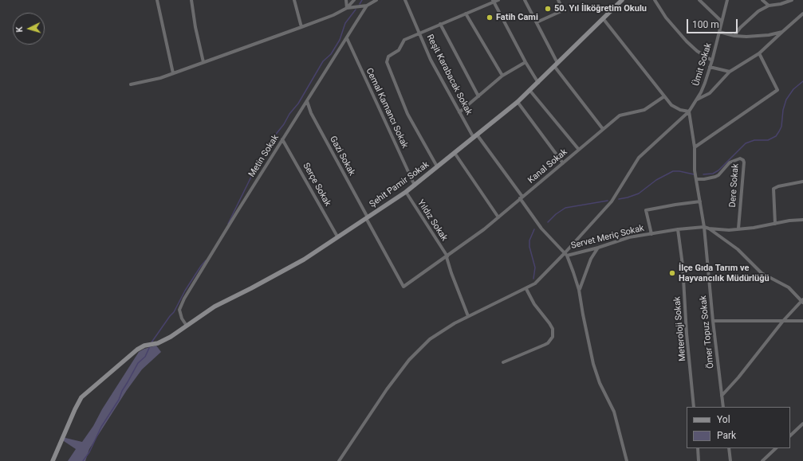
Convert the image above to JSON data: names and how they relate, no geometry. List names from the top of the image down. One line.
{"streets":{"street":["Ümit Sokak","Reşit Karabacak Sokak","Cemal Kamancı Sokak","Metin Sokak","Gazi Sokak","Kanal Sokak","Serçe Sokak","Şehit Pamir Sokak","Dere Sokak","Yıldız Sokak","Servet Meriç Sokak","Meteroloji Sokak","Ömer Topuz Sokak"]},"crossings":[["Ümit Sokak","Reşit Karabacak Sokak"],["Ümit Sokak","Yıldız Sokak"],["Ümit Sokak","Servet Meriç Sokak"],["Ümit Sokak","Ömer Topuz Sokak"],["Reşit Karabacak Sokak","Kanal Sokak"],["Reşit Karabacak Sokak","Şehit Pamir Sokak"],["Reşit Karabacak Sokak","Servet Meriç Sokak"],["Cemal Kamancı Sokak","Metin Sokak"],["Cemal Kamancı Sokak","Şehit Pamir Sokak"],["Metin Sokak","Gazi Sokak"],["Metin Sokak","Serçe Sokak"],["Metin Sokak","Şehit Pamir Sokak"],["Gazi Sokak","Kanal Sokak"],["Gazi Sokak","Şehit Pamir Sokak"],["Kanal Sokak","Yıldız Sokak"],["Serçe Sokak","Şehit Pamir Sokak"],["Şehit Pamir Sokak","Yıldız Sokak"],["Dere Sokak","Servet Meriç Sokak"],["Dere Sokak","Ömer Topuz Sokak"],["Servet Meriç Sokak","Meteroloji Sokak"],["Servet Meriç Sokak","Ömer Topuz Sokak"]],"places":["50. Yıl İlköğretim Okulu","Fatih Cami","İlçe Gıda Tarım ve Hayvancılık Müdürlüğü"],"legend":["Yol","Park"],"scale_bar":"100 m","north":"left"}
